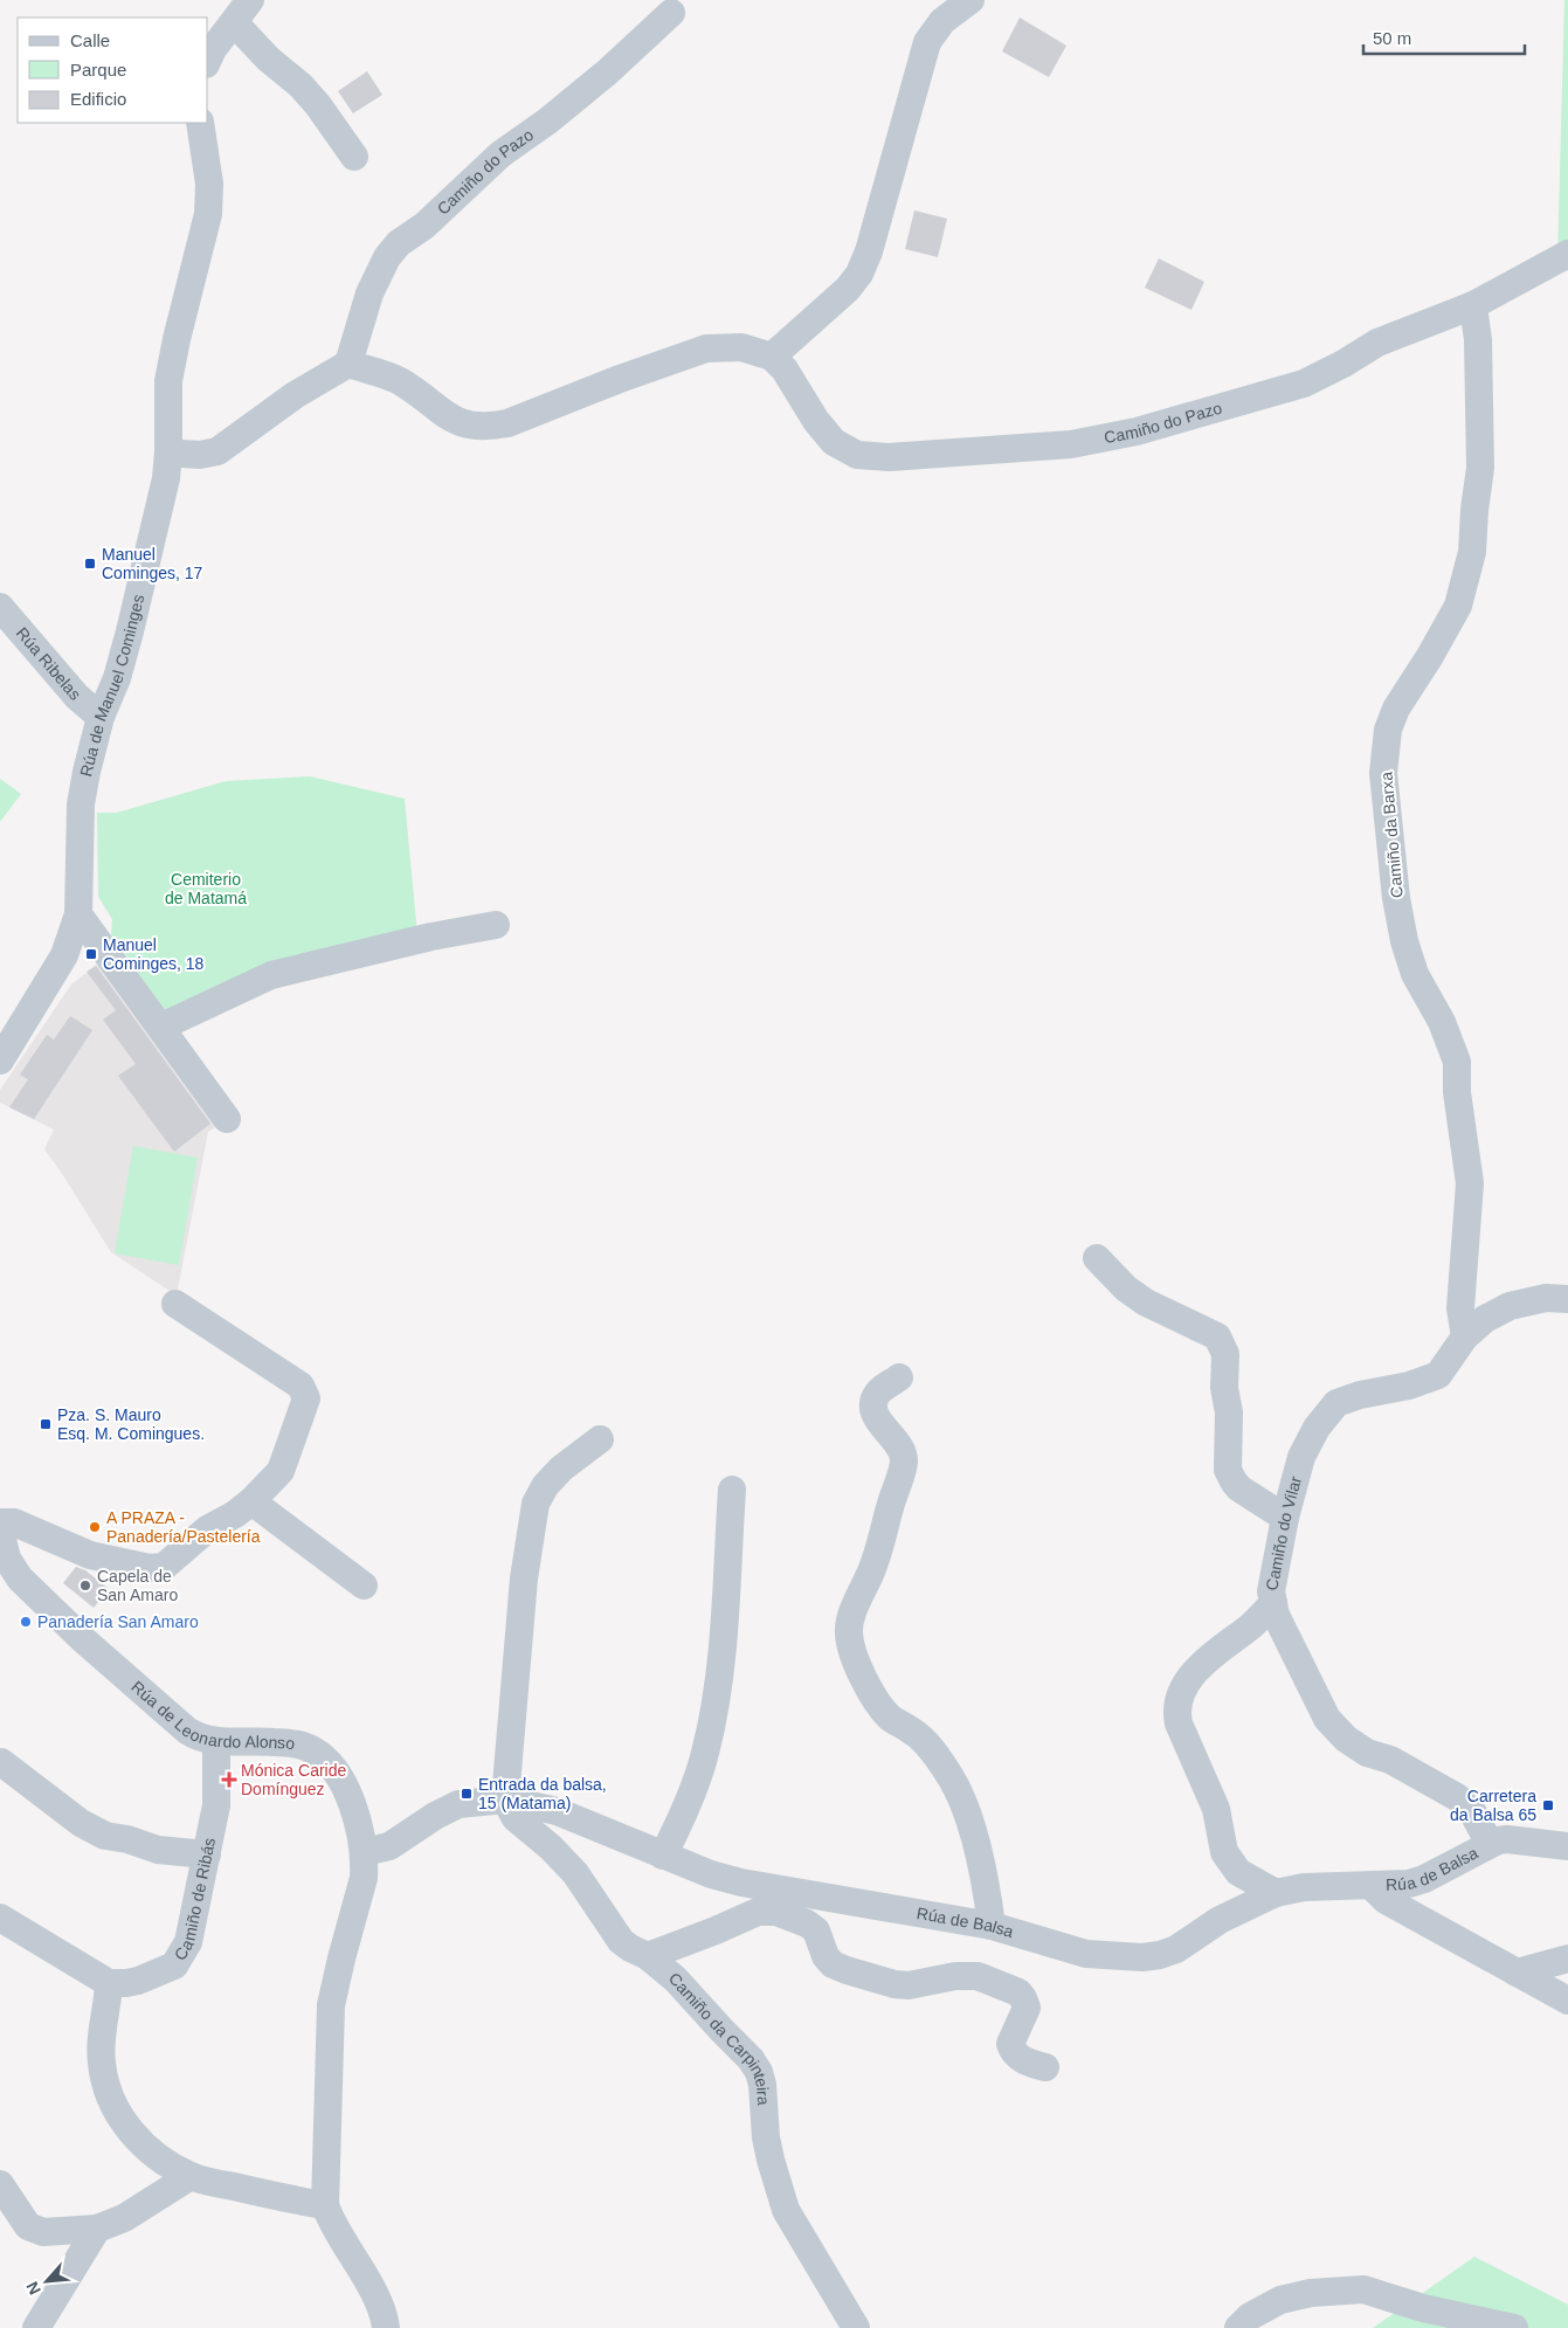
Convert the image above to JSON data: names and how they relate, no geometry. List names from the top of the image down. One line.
{"streets":{"street":["Camiño do Pazo","Rúa Ribelas","Rúa de Manuel Cominges","Camiño da Barxa","Camiño do Vilar","Rúa de Leonardo Alonso","Rúa de Balsa","Camiño de Ribás","Camiño da Carpinteira"]},"crossings":[["Camiño do Pazo","Camiño da Barxa"],["Rúa Ribelas","Rúa de Manuel Cominges"],["Camiño da Barxa","Camiño do Vilar"],["Camiño do Vilar","Rúa de Balsa"],["Rúa de Leonardo Alonso","Rúa de Balsa"],["Rúa de Leonardo Alonso","Camiño de Ribás"],["Rúa de Balsa","Camiño da Carpinteira"]],"parks":["Cemiterio de Matamá"],"places":{"transit":["Manuel Cominges, 17","Manuel Cominges, 18","Pza. S. Mauro Esq. M. Comingues.","Entrada da balsa, 15 (Matama)","Carretera da Balsa 65"],"other":["A PRAZA - Panadería/Pastelería","Capela de San Amaro","Panadería San Amaro"],"health":["Mónica Caride Domínguez"]},"legend":["Calle","Parque","Edificio"],"scale_bar":"50 m","north":"bottom left"}
